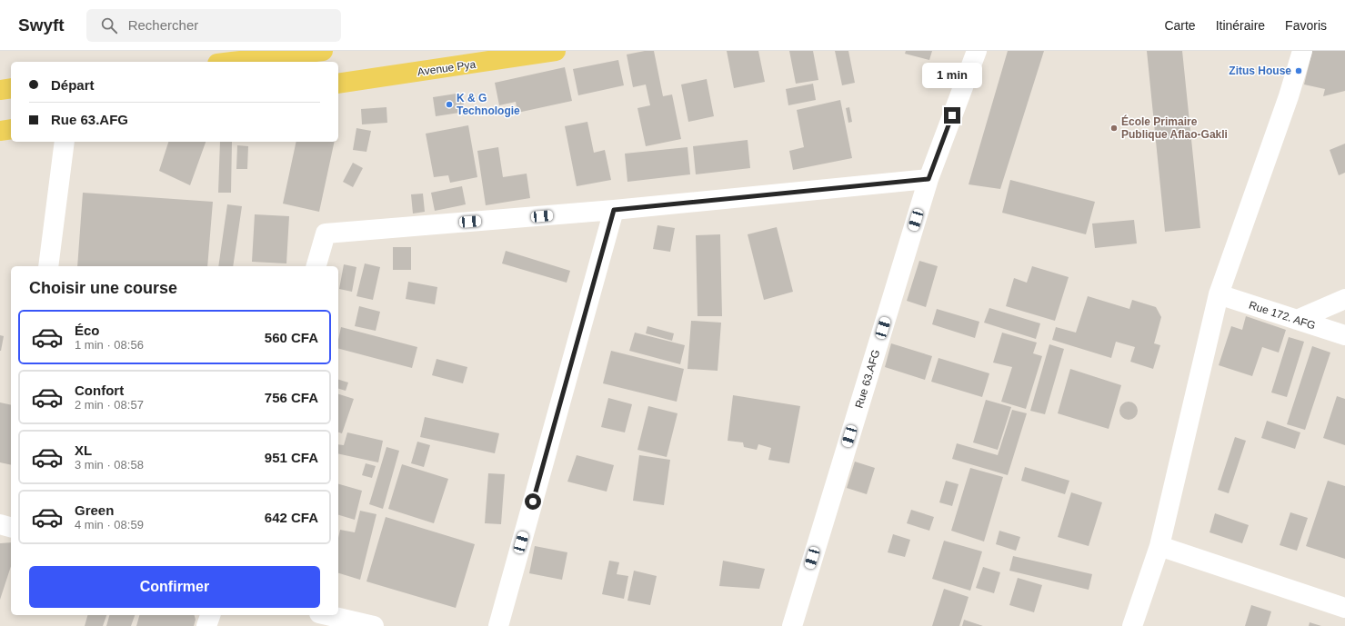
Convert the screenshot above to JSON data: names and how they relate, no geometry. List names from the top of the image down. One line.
{"streets":{"main road":["Avenue Pya"],"street":["Rue 172. AFG","Rue 63.AFG"]},"places":["Zitus House","K & G Technologie","École Primaire Publique Aflao-Gakli"],"page":{"header":"Swyft","search":"Rechercher","nav":["Carte","Itinéraire","Favoris"],"banner":["Départ","Rue 63.AFG"],"bubble":"1 min","heading":"Choisir une course","list":[{"name":"Éco","note":"1 min · 08:56","value":"560 CFA"},{"name":"Confort","note":"2 min · 08:57","value":"756 CFA"},{"name":"XL","note":"3 min · 08:58","value":"951 CFA"},{"name":"Green","note":"4 min · 08:59","value":"642 CFA"}],"buttons":"Confirmer"}}
